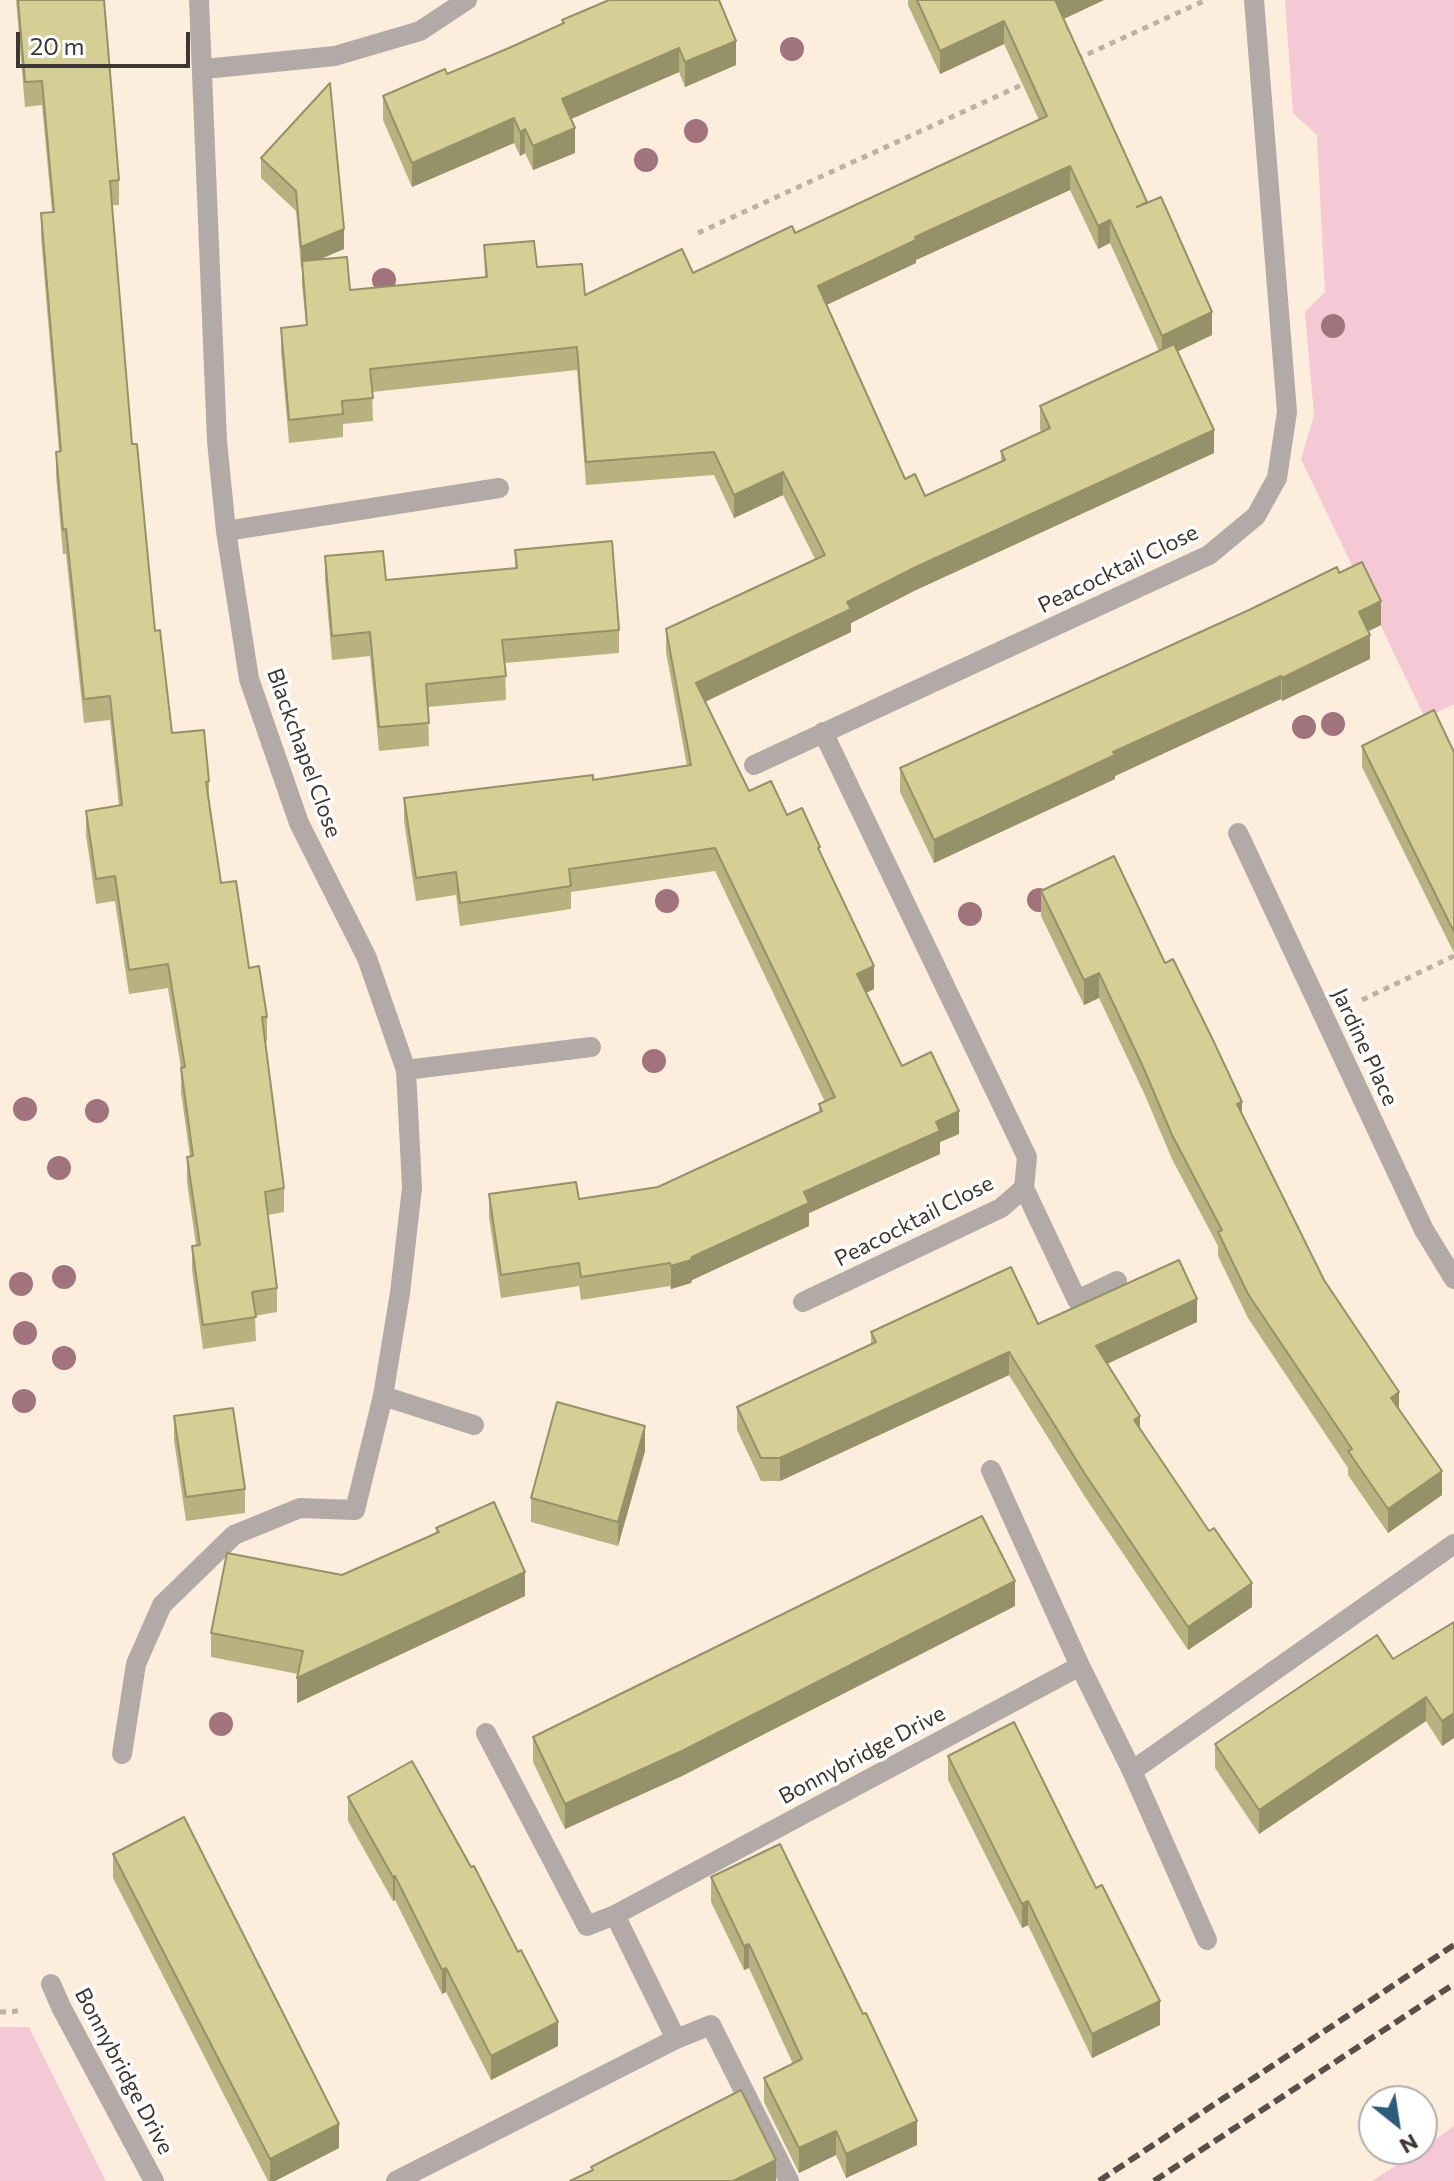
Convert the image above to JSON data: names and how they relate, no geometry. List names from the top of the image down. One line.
{"streets":{"street":["Peacocktail Close","Blackchapel Close","Jardine Place","Bonnybridge Drive"]},"scale_bar":"20 m","north":"bottom right"}
